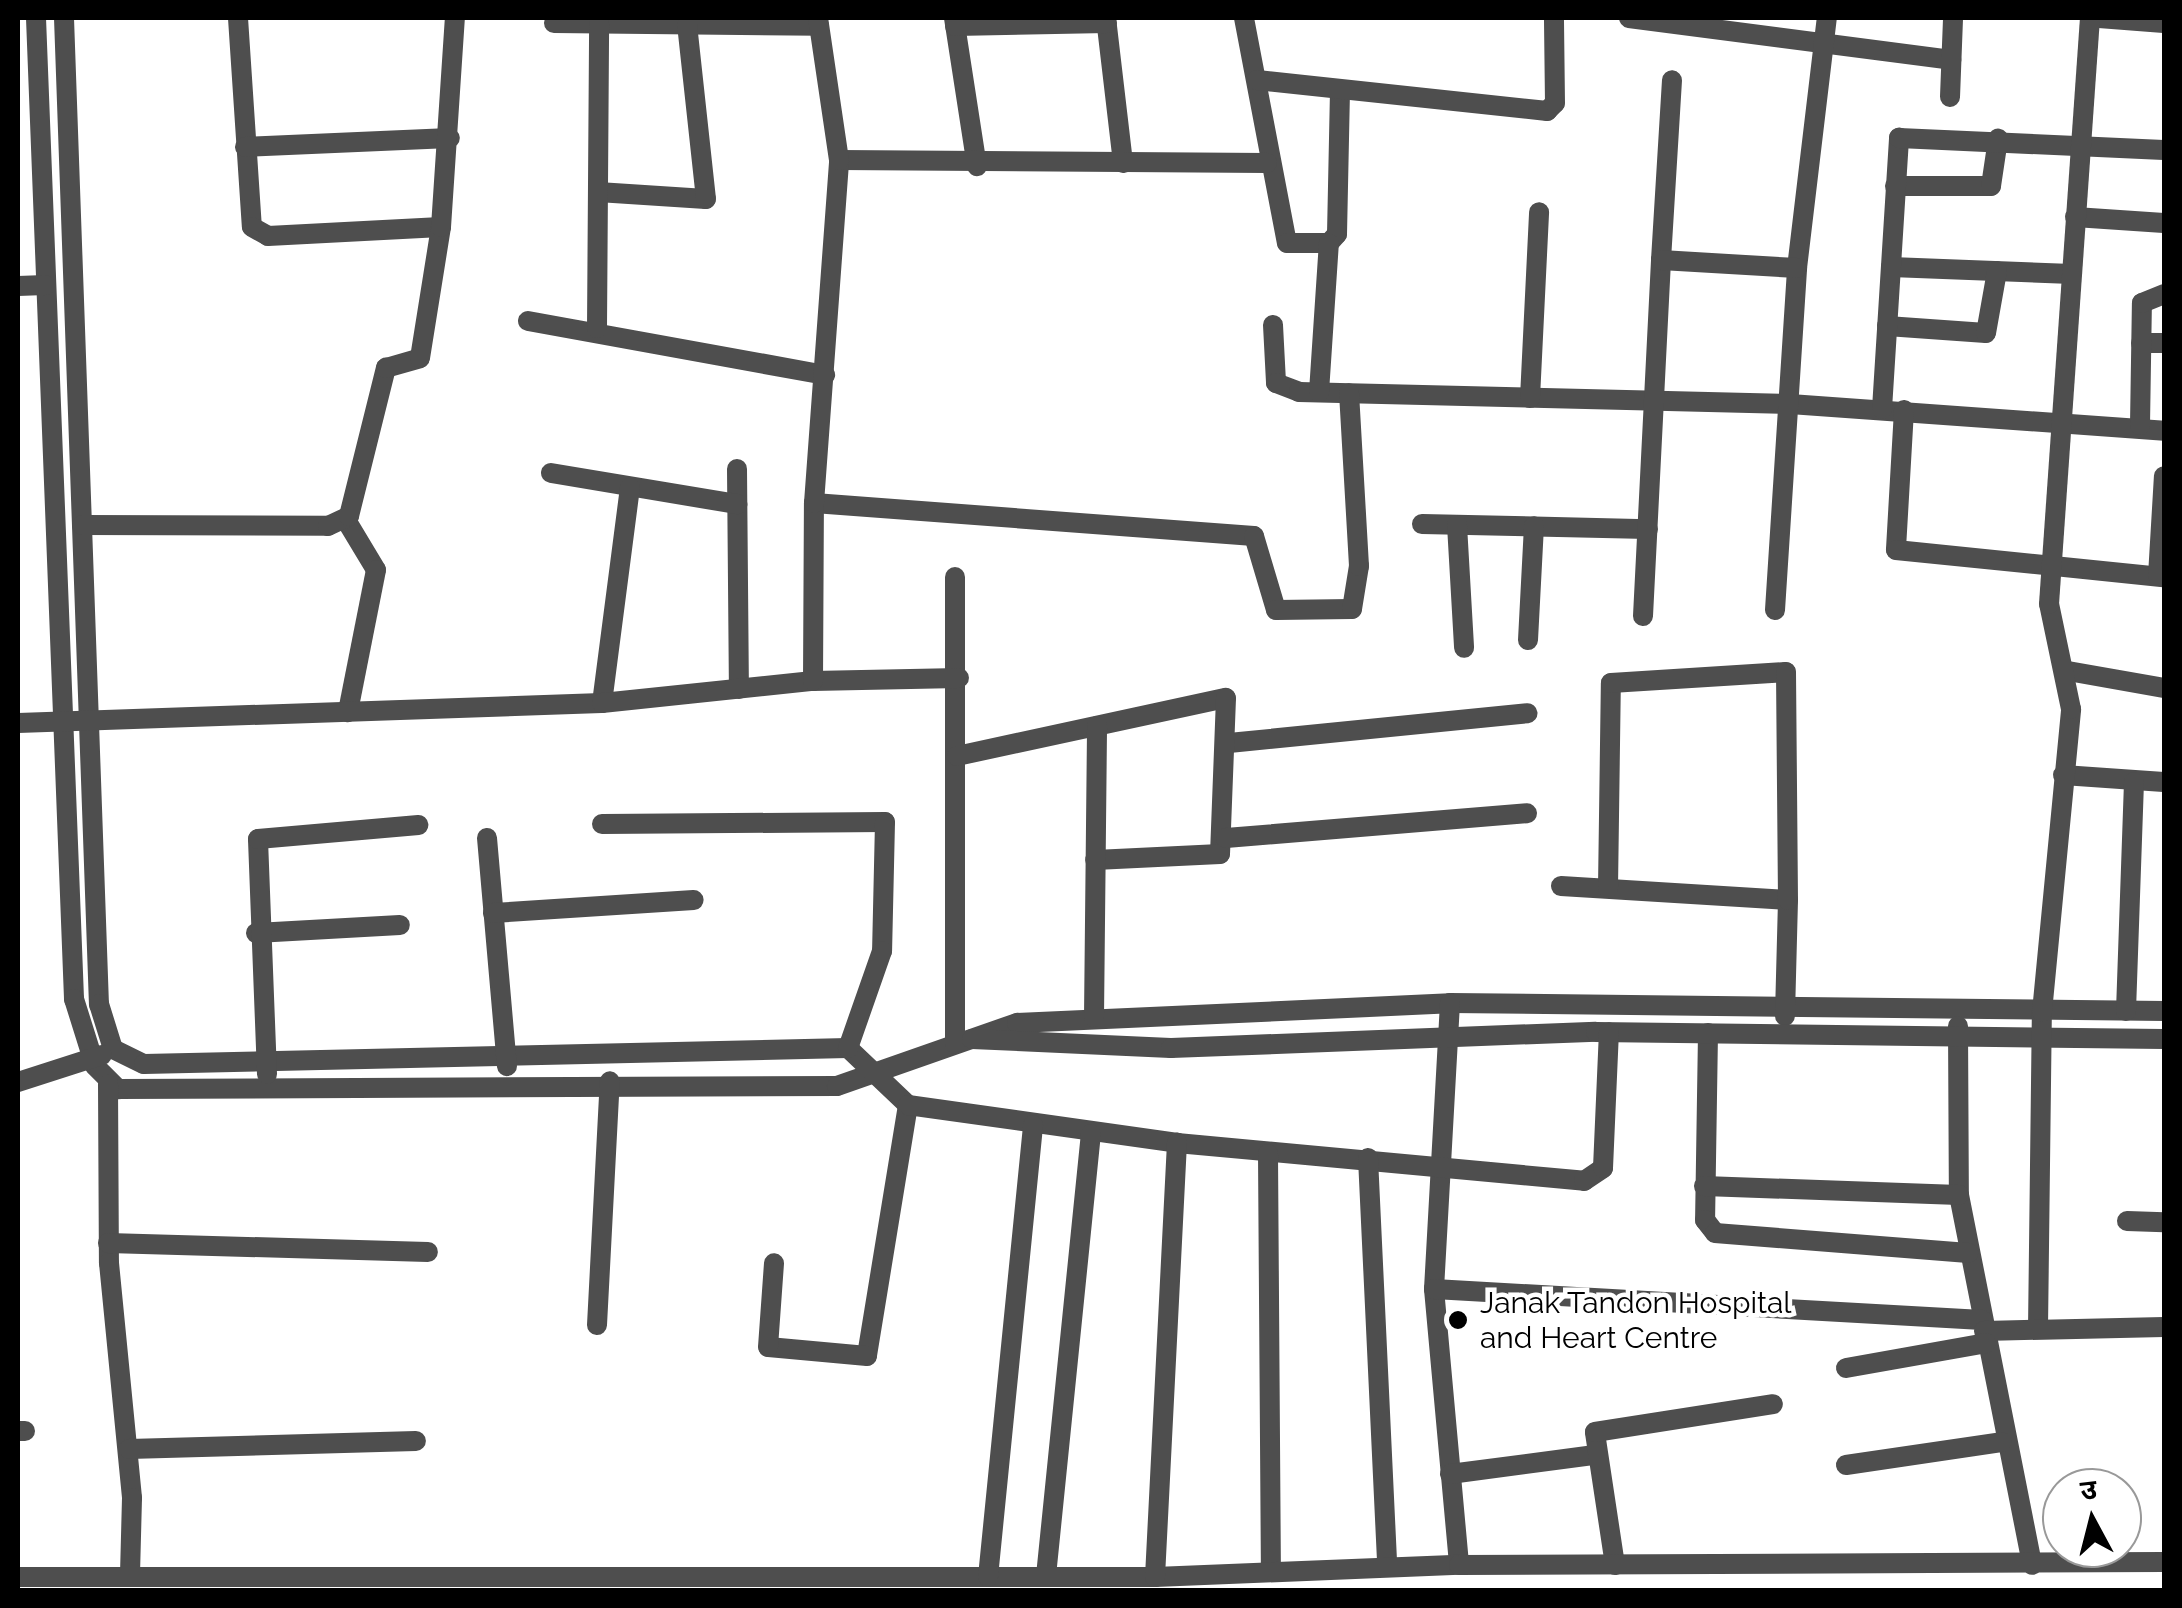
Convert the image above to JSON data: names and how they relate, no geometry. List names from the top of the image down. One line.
{"places":["Janak Tandon Hospital and Heart Centre"],"north":"top"}
